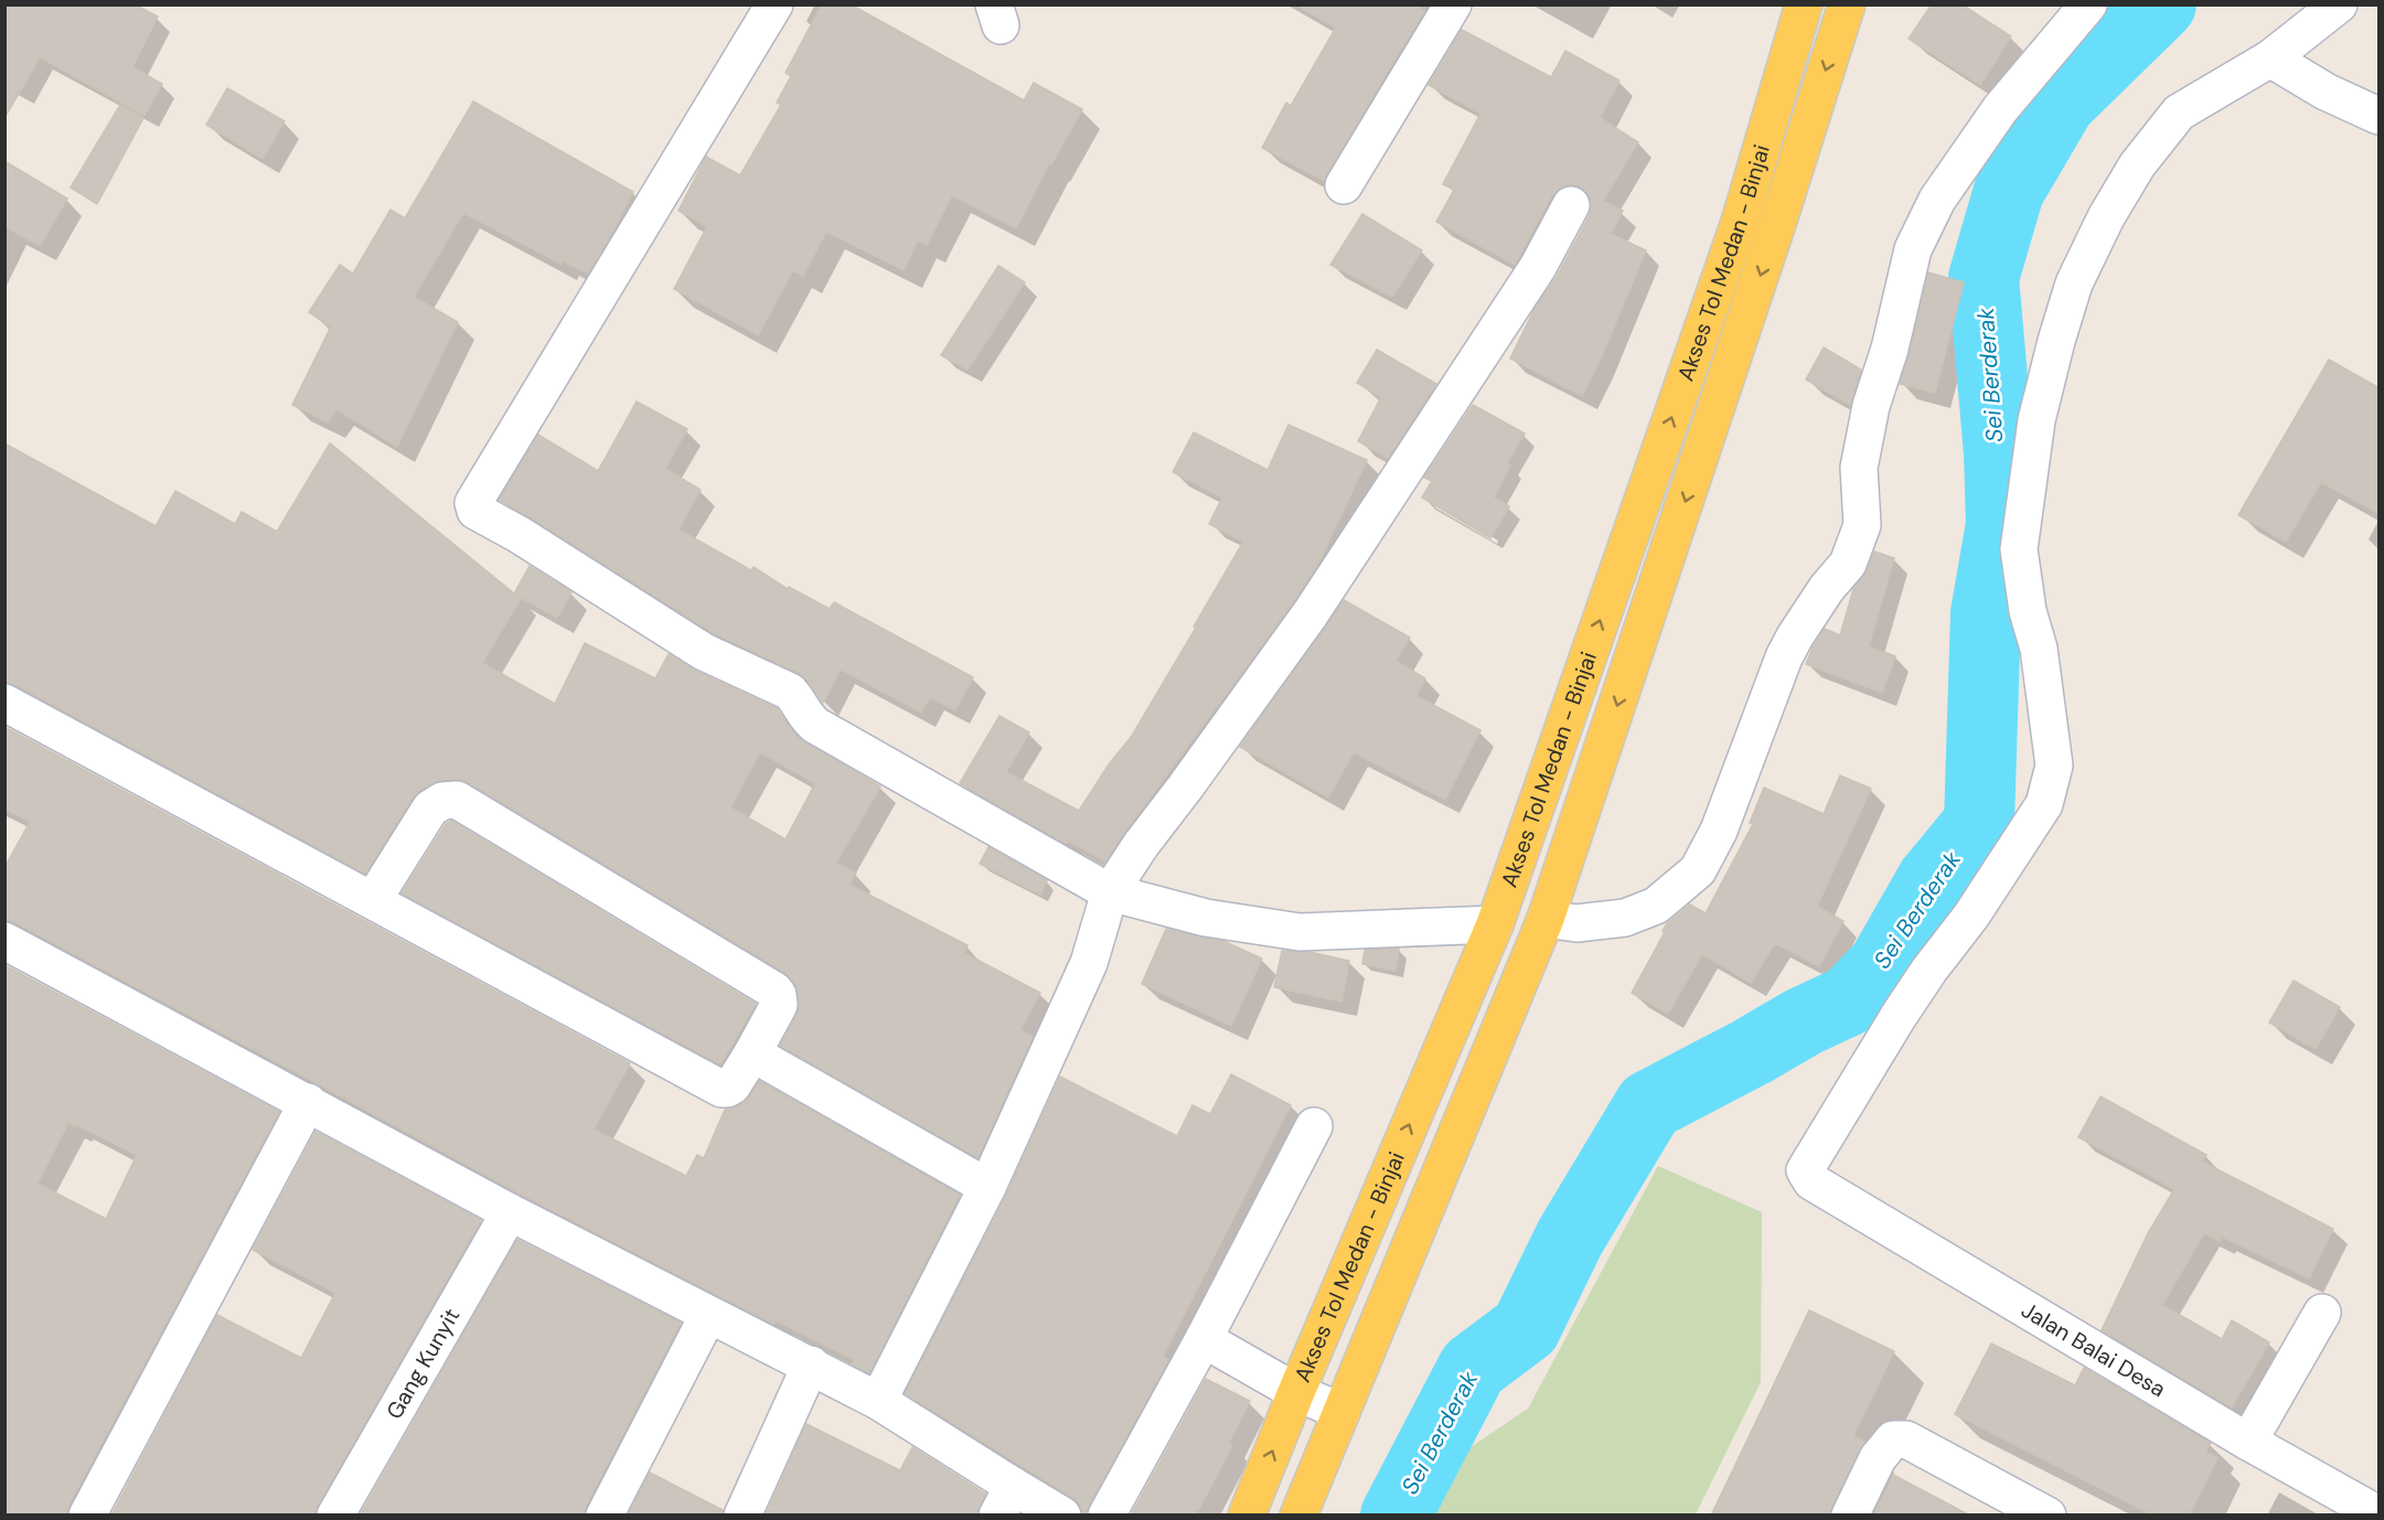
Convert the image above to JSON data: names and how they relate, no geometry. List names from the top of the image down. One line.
{"streets":{"main road":["Akses Tol Medan - Binjai"],"street":["Jalan Balai Desa","Gang Kunyit"]},"water":["Sei Berderak"]}
